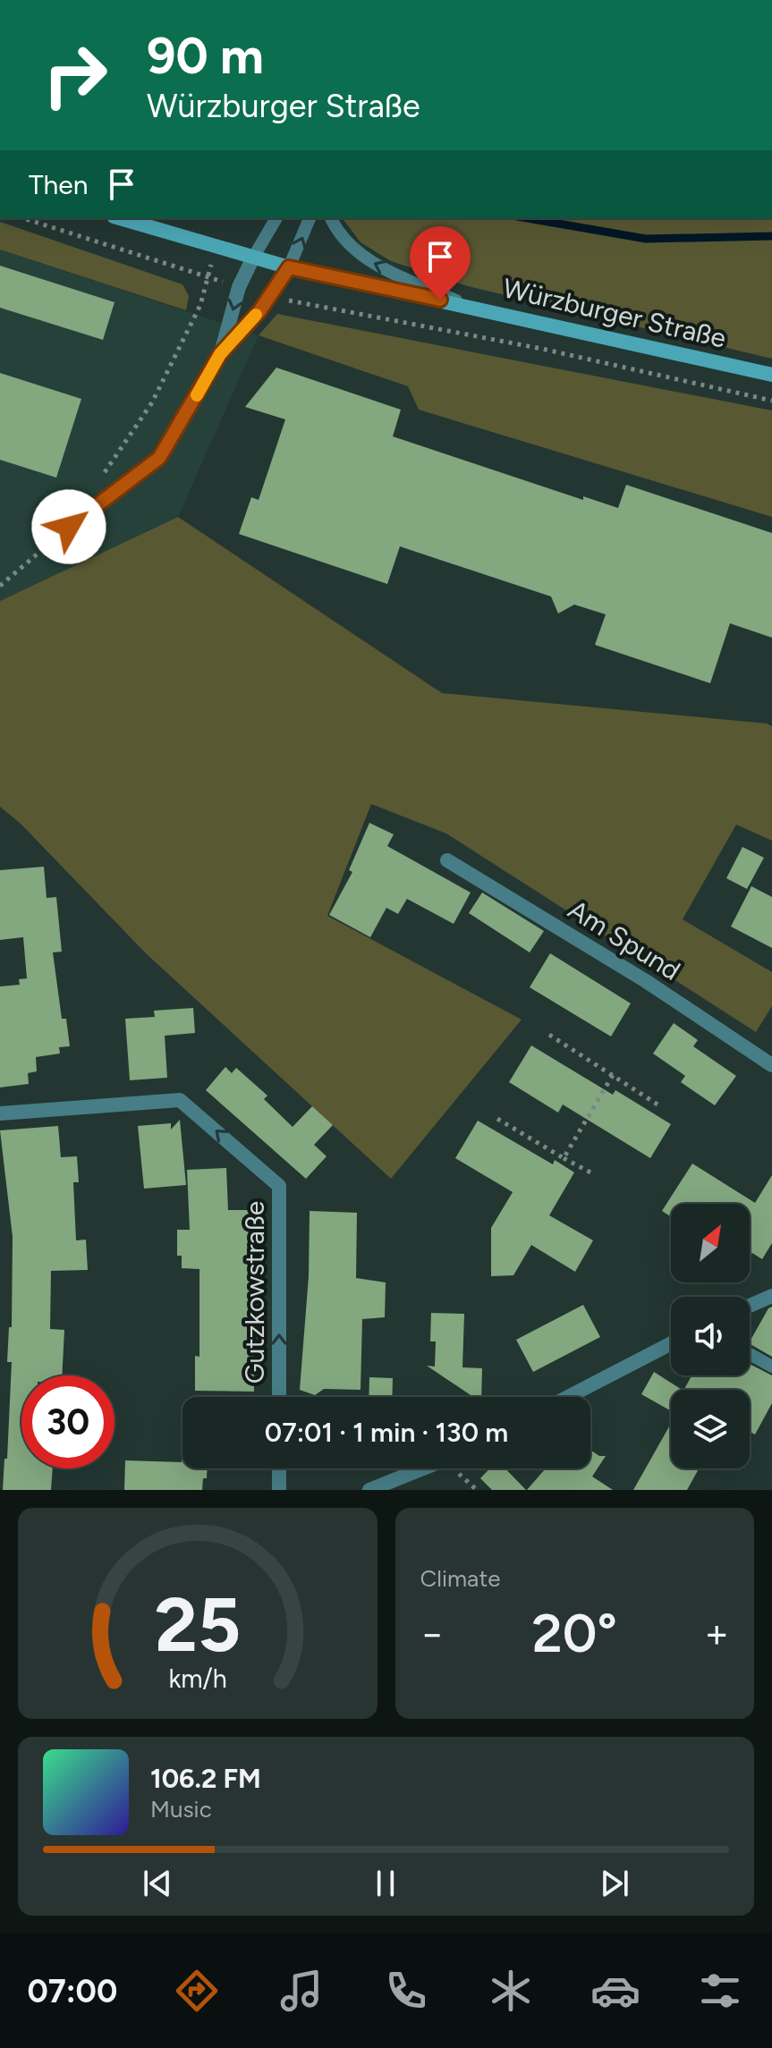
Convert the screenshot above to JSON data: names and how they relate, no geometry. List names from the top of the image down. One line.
{"streets":{"main road":["Würzburger Straße"],"street":["Am Spund","Gutzkowstraße"]},"north":"top right","page":{"turn":["90 m","Würzburger Straße"],"then":"Then","limit":"30","trip":"07:01 · 1 min · 130 m","tile":"Climate","heat":["−","20°","+"],"song":["106.2 FM","Music"],"tabs":"07:00","gauge":["25","km/h"]}}
